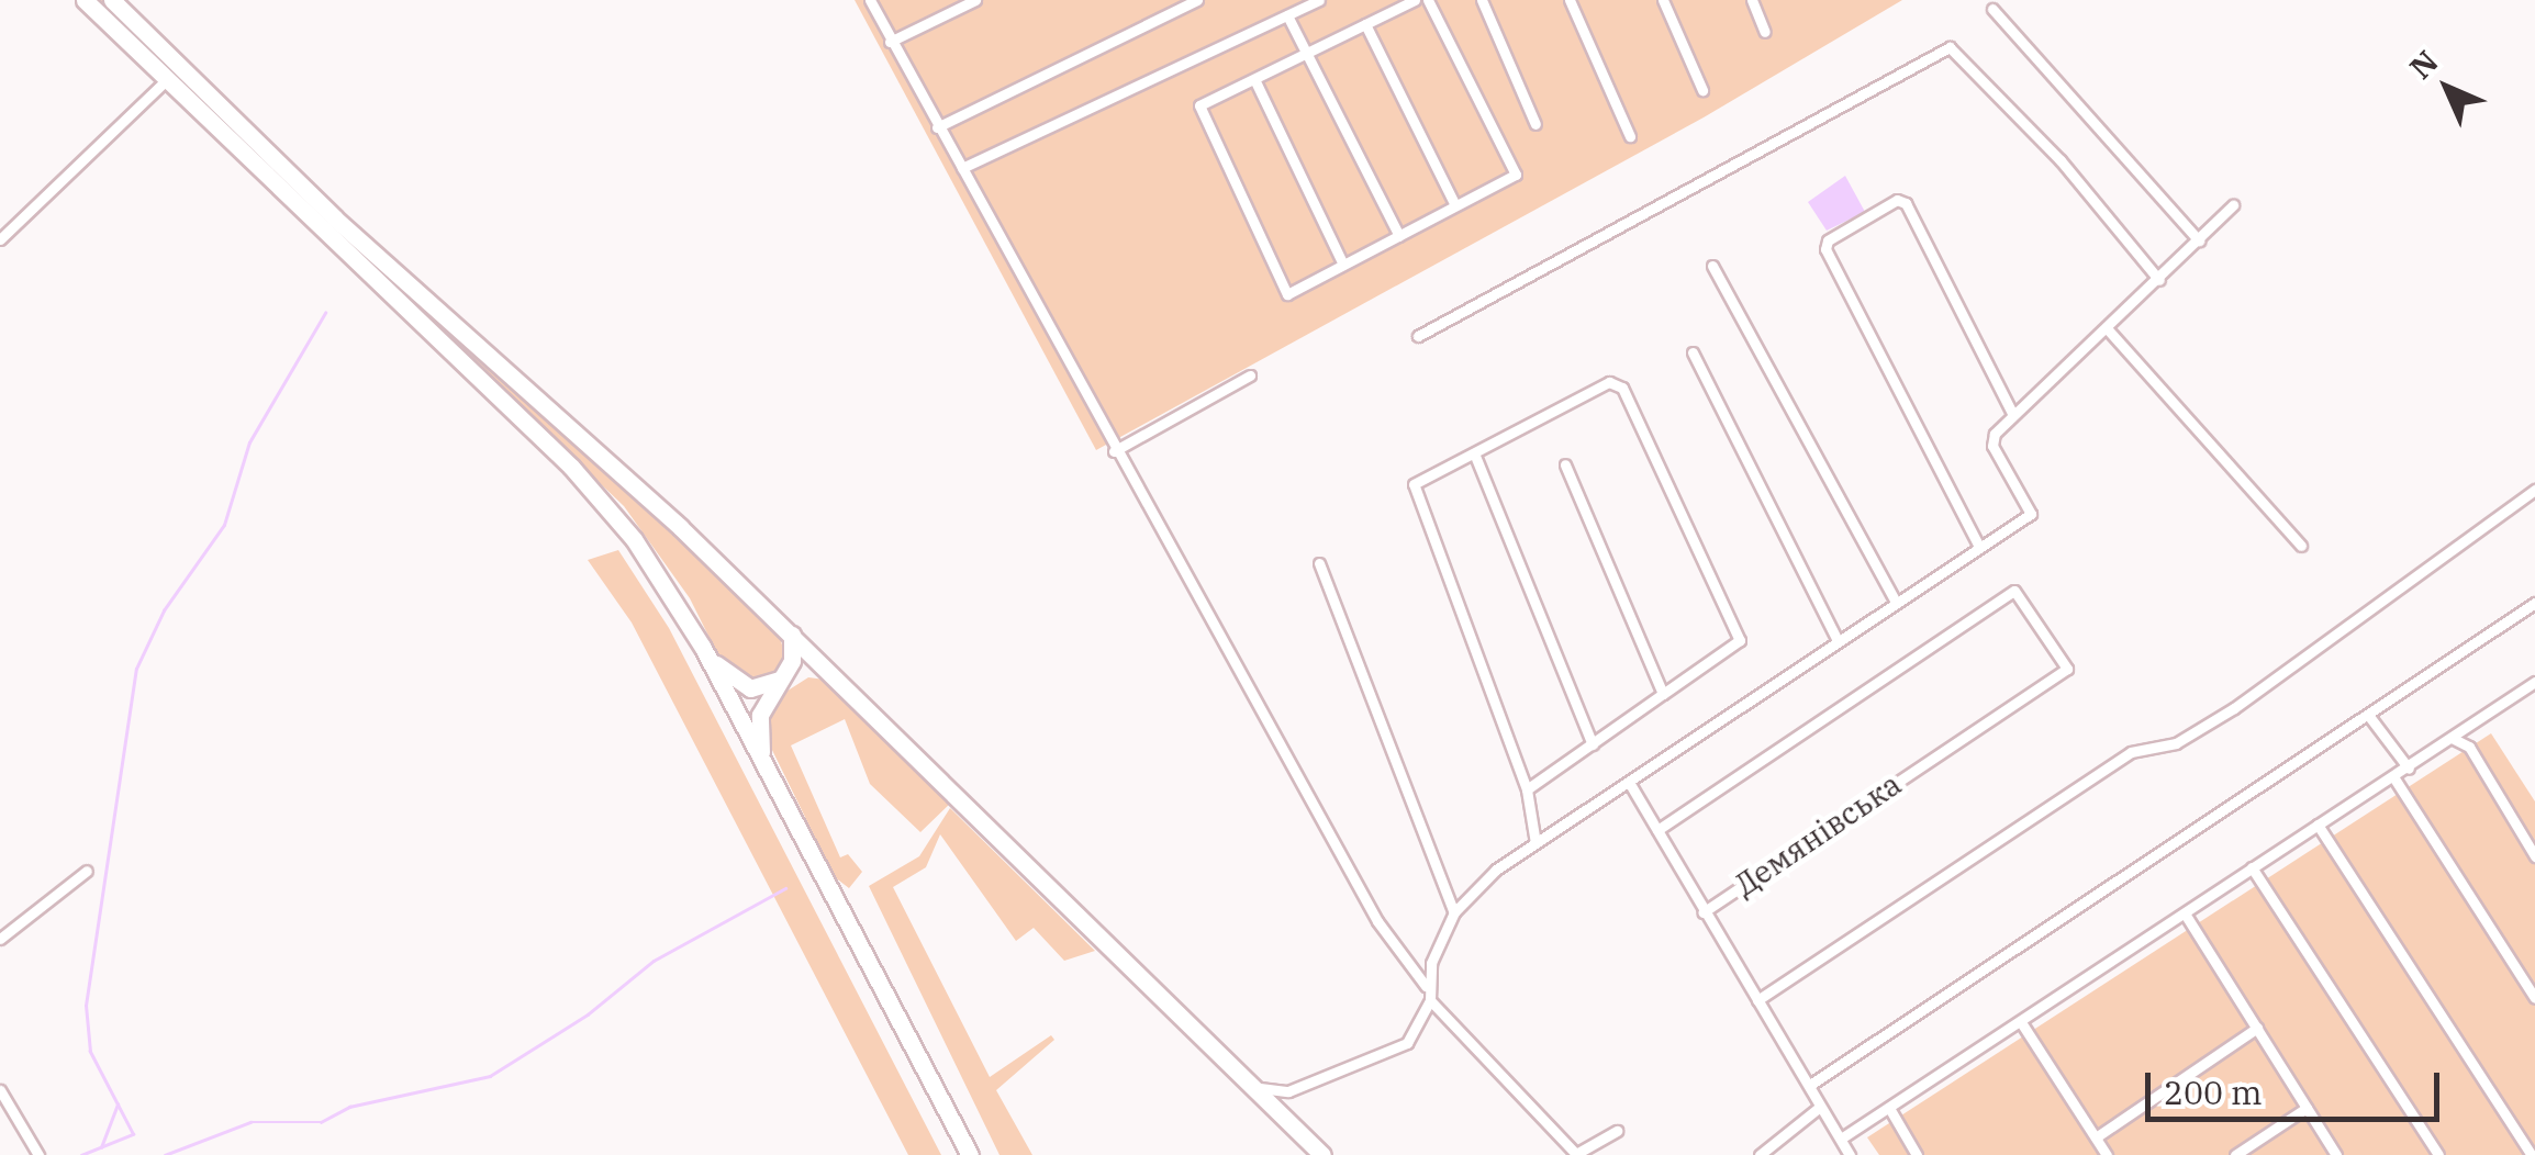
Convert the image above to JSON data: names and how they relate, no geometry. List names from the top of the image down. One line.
{"streets":{"street":["Демянівська"]},"scale_bar":"200 m","north":"top left"}
